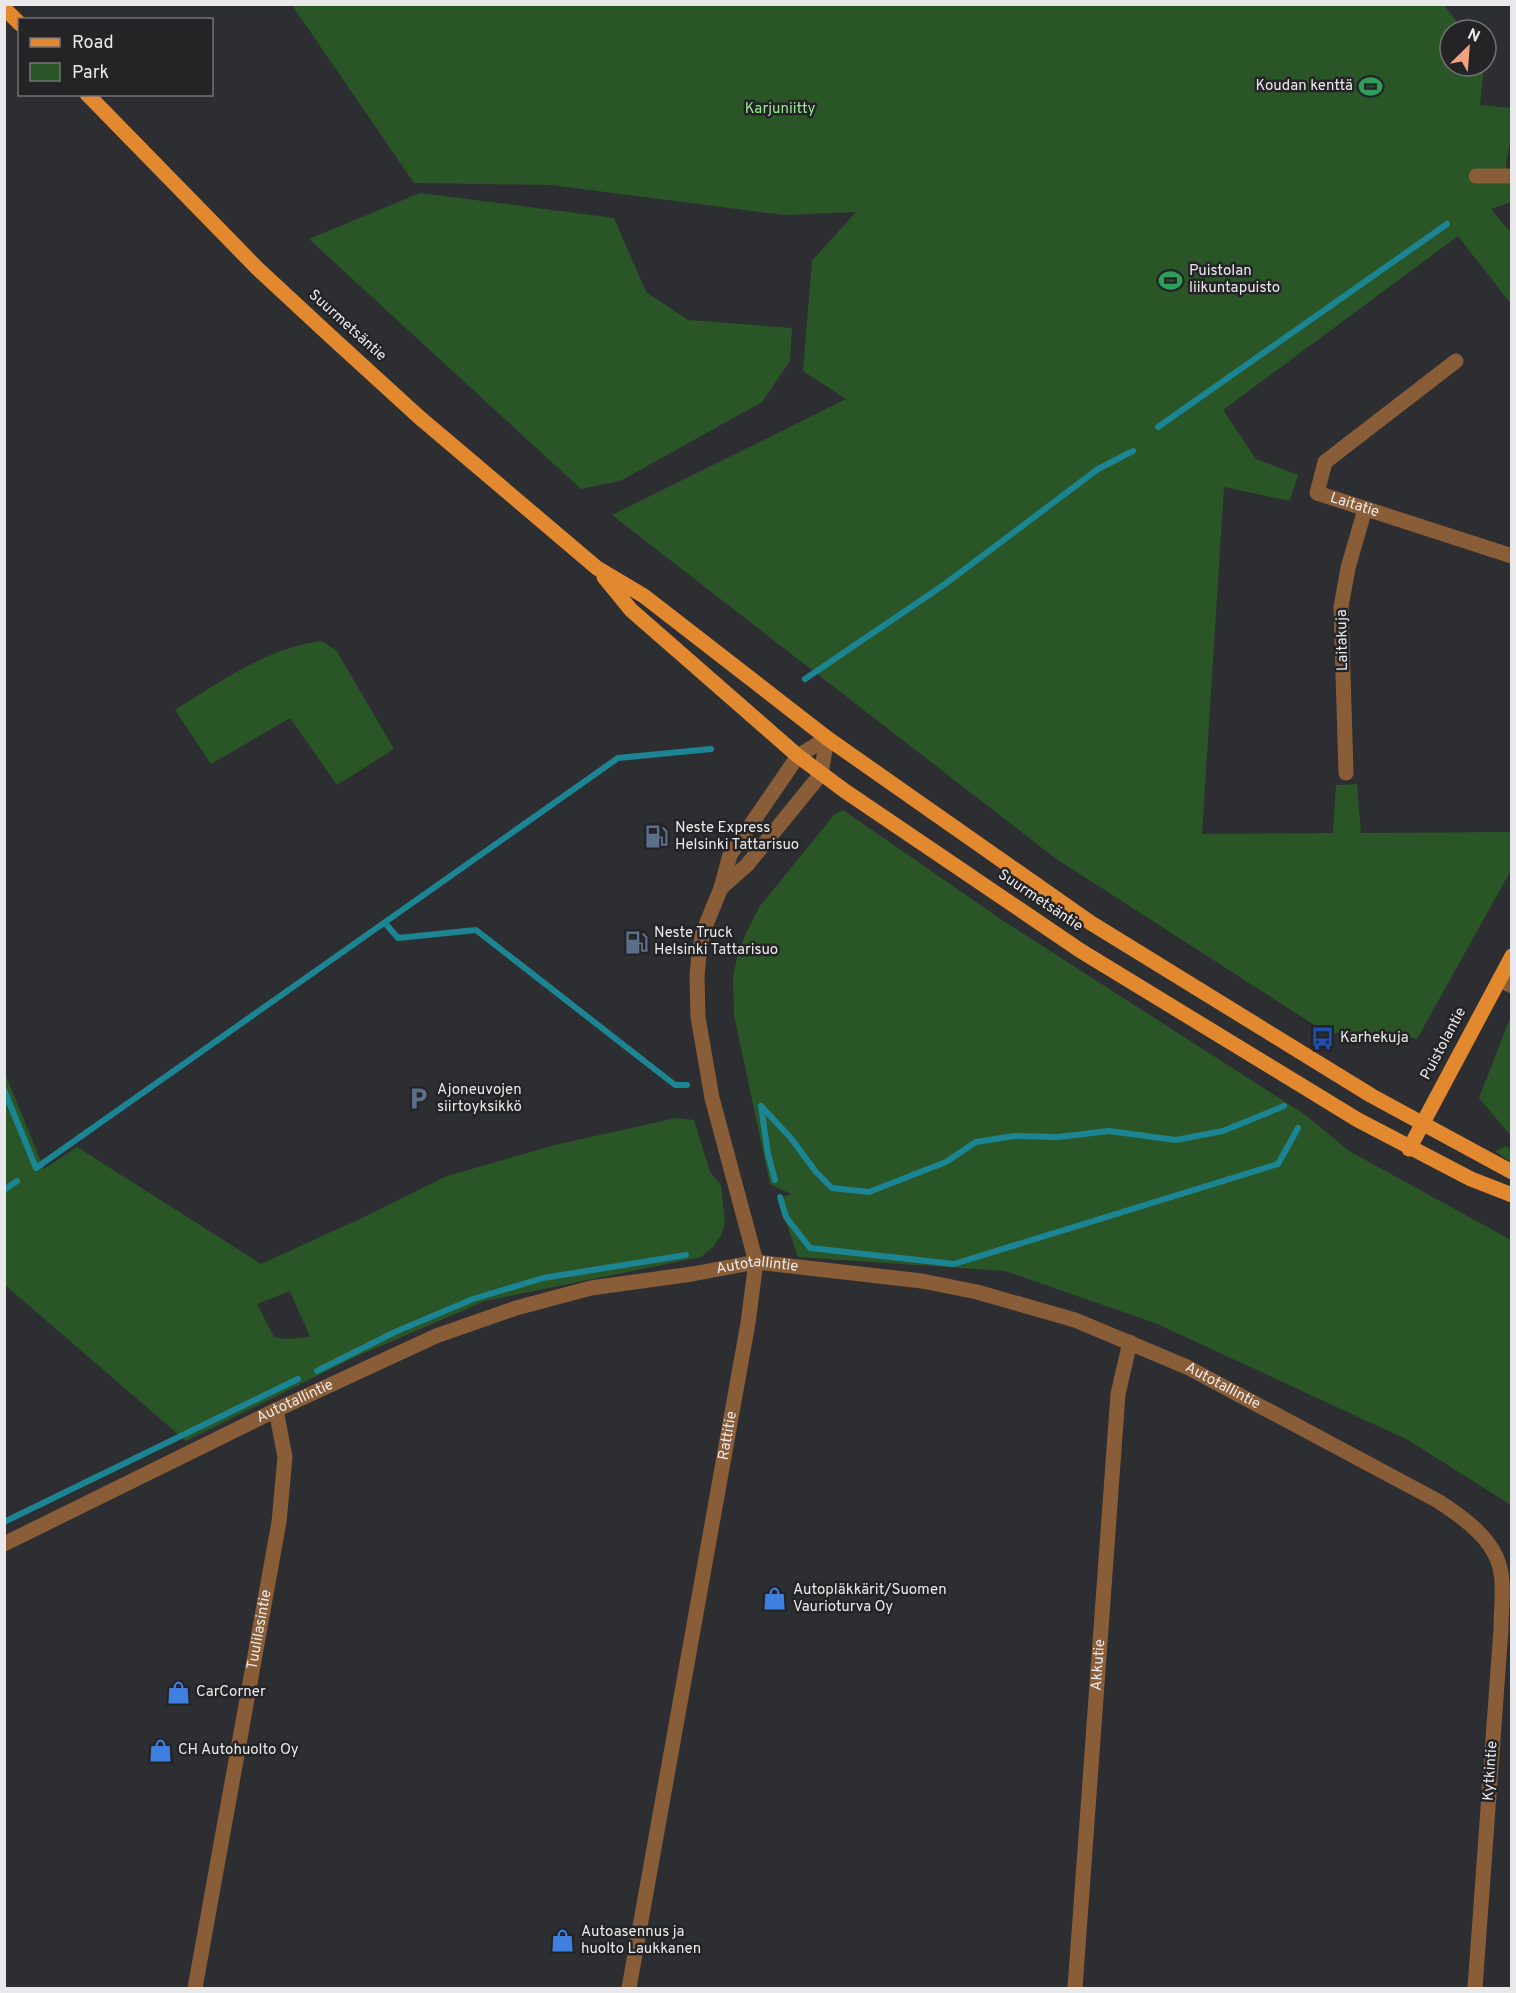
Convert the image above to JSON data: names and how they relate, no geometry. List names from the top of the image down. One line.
{"streets":{"main road":["Suurmetsäntie","Puistolantie"],"street":["Laitatie","Laitakuja","Autotallintie","Rattitie","Tuulilasintie","Akkutie","Kytkintie"]},"crossings":[["Suurmetsäntie","Puistolantie"],["Suurmetsäntie","Rattitie"],["Laitatie","Laitakuja"],["Autotallintie","Rattitie"],["Autotallintie","Tuulilasintie"],["Autotallintie","Akkutie"],["Autotallintie","Kytkintie"]],"parks":["Karjuniitty"],"places":{"sports":["Koudan kenttä","Puistolan liikuntapuisto"],"fuel station":["Neste Express Helsinki Tattarisuo","Neste Truck Helsinki Tattarisuo"],"bus stop":["Karhekuja"],"parking":["Ajoneuvojen siirtoyksikkö"],"shop":["Autopläkkärit/Suomen Vaurioturva Oy","CarCorner","CH Autohuolto Oy","Autoasennus ja huolto Laukkanen"]},"legend":["Road","Park"],"north":"top right"}
